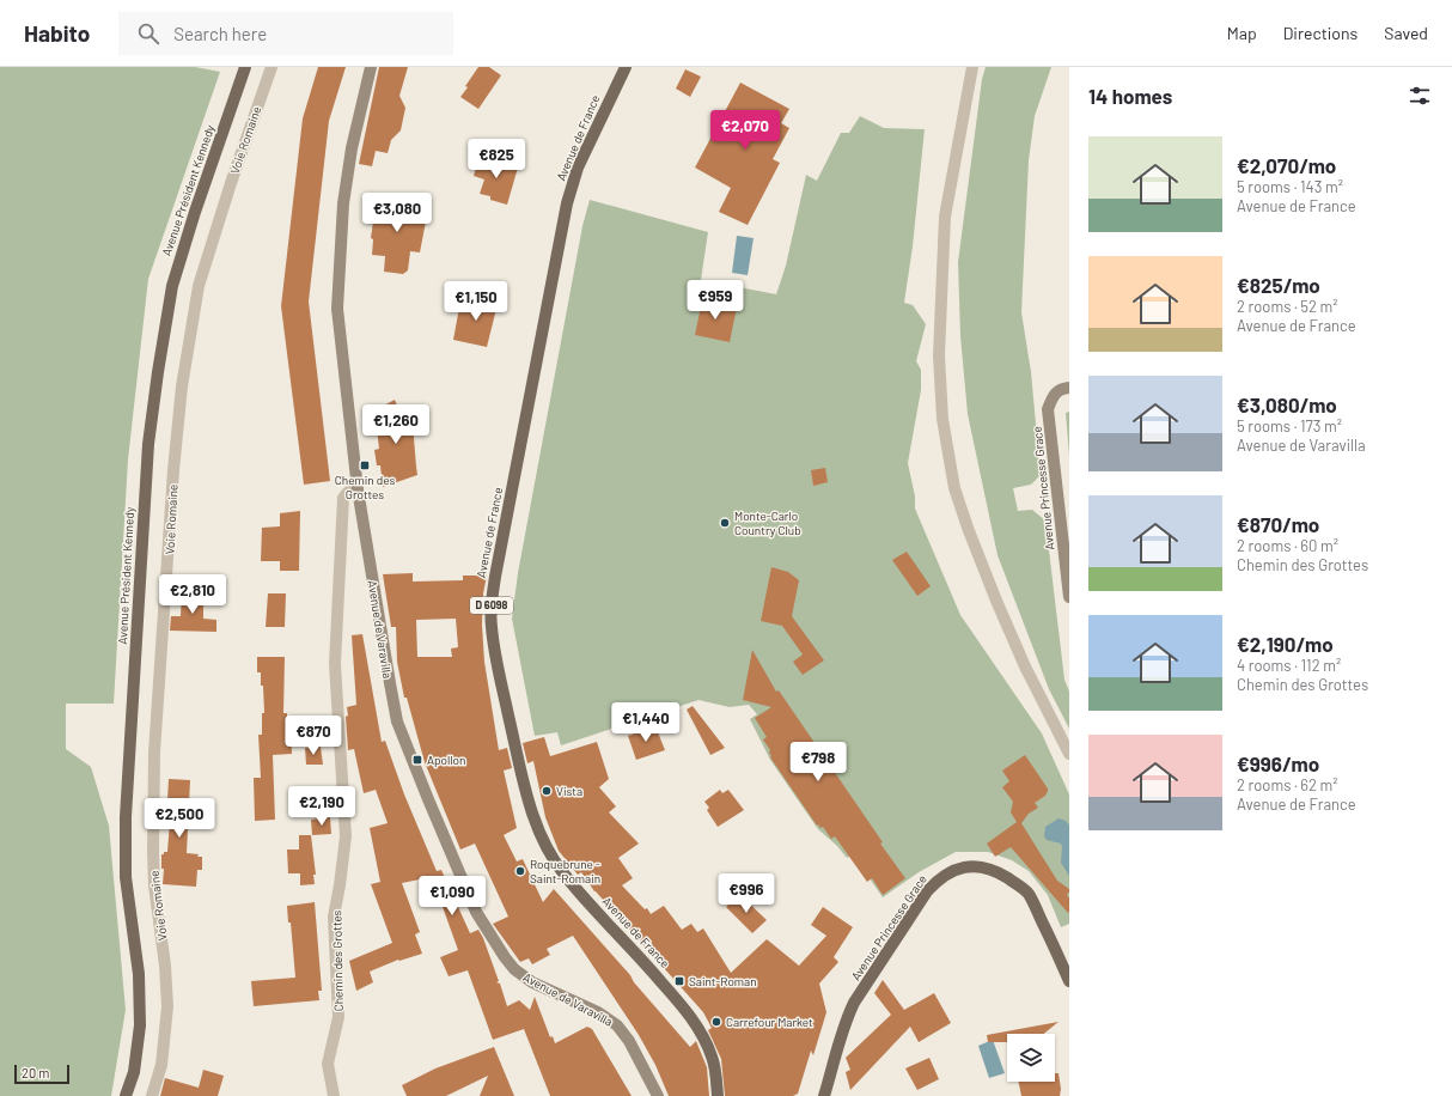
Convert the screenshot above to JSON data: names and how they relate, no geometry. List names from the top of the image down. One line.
{"streets":{"main road":["Avenue de France","Avenue Président Kennedy","Avenue Princesse Grace","D 6098"],"street":["Voie Romaine","Avenue de Varavilla","Chemin des Grottes"]},"crossings":[["Avenue de Varavilla","Chemin des Grottes"]],"places":{"transit":["Chemin des Grottes","Apollon","Saint-Roman"],"other":["Monte-Carlo Country Club","Vista","Roquebrune - Saint-Romain","Carrefour Market"]},"scale_bar":"20 m","page":{"header":"Habito","search":"Search here","nav":["Map","Directions","Saved"],"heading":"14 homes","price":["€2,070","€825","€3,080","€959","€1,150","€1,260","€2,810","€1,440","€870","€798","€2,190","€2,500","€996","€1,090"],"list":[{"name":"€2,070/mo","note":"5 rooms · 143 m² · Avenue de France"},{"name":"€825/mo","note":"2 rooms · 52 m² · Avenue de France"},{"name":"€3,080/mo","note":"5 rooms · 173 m² · Avenue de Varavilla"},{"name":"€870/mo","note":"2 rooms · 60 m² · Chemin des Grottes"},{"name":"€2,190/mo","note":"4 rooms · 112 m² · Chemin des Grottes"},{"name":"€996/mo","note":"2 rooms · 62 m² · Avenue de France"}],"scale":"20 m"}}
